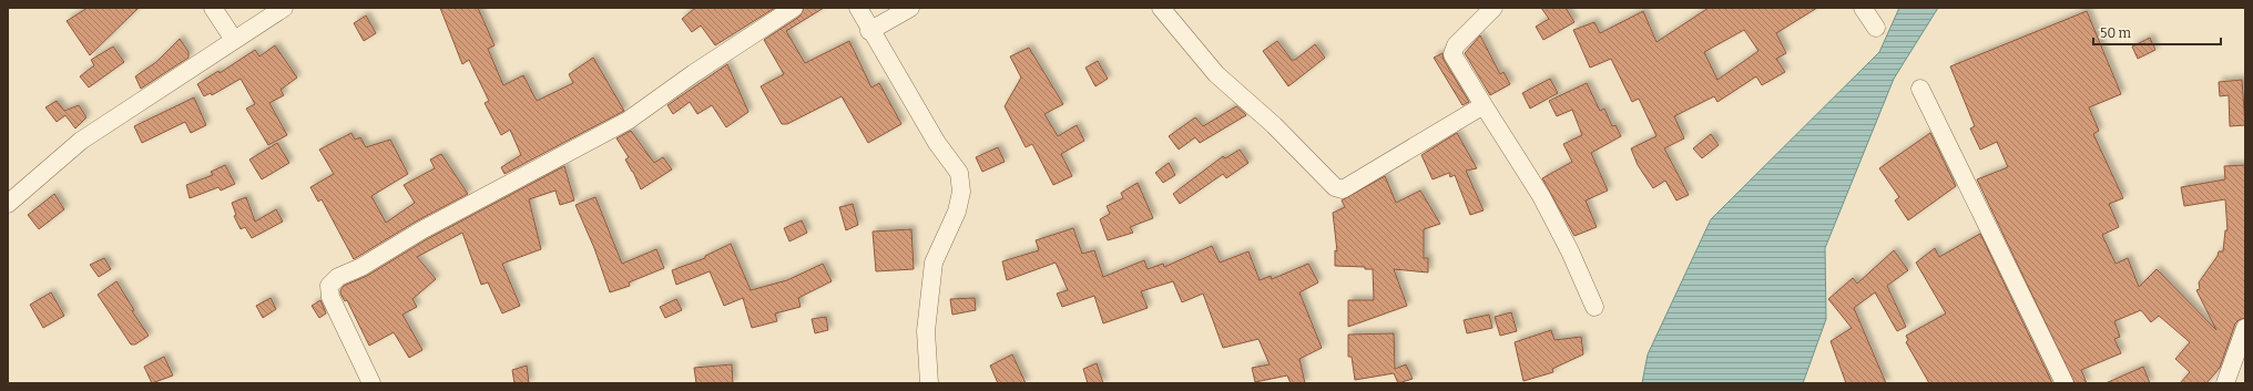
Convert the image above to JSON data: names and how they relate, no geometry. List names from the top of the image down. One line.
{"scale_bar":"50 m"}
